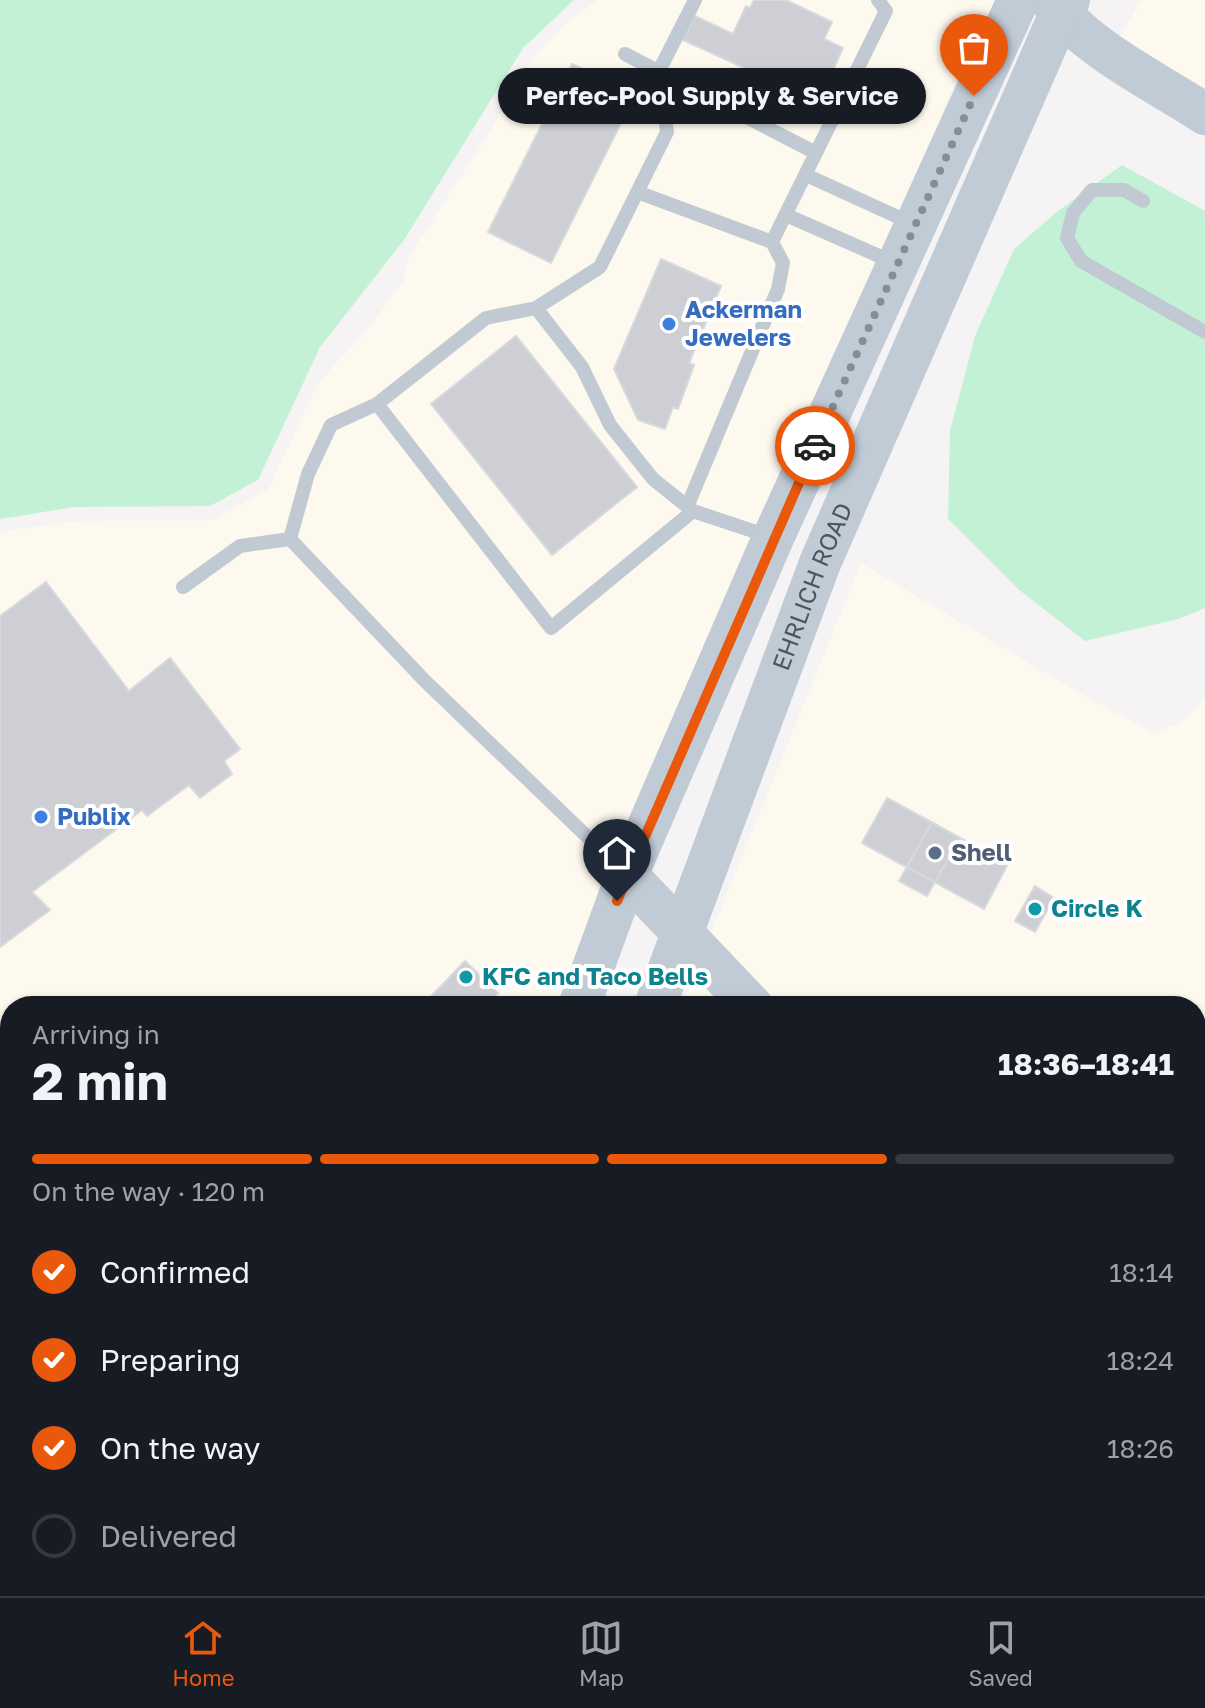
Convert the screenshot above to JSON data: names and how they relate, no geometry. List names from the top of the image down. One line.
{"streets":{"main road":["EHRLICH ROAD"]},"places":["Perfec-Pool Supply & Service","Ackerman Jewelers","Publix","Shell","Circle K","KFC and Taco Bells"],"page":{"bubble":"Perfec-Pool Supply & Service","heading":["2 min","Arriving in","18:36–18:41"],"bar":"On the way · 120 m","list":[["Confirmed","18:14"],["Preparing","18:24"],["On the way","18:26"],"Delivered"],"tabs":["Home","Map","Saved"]}}
